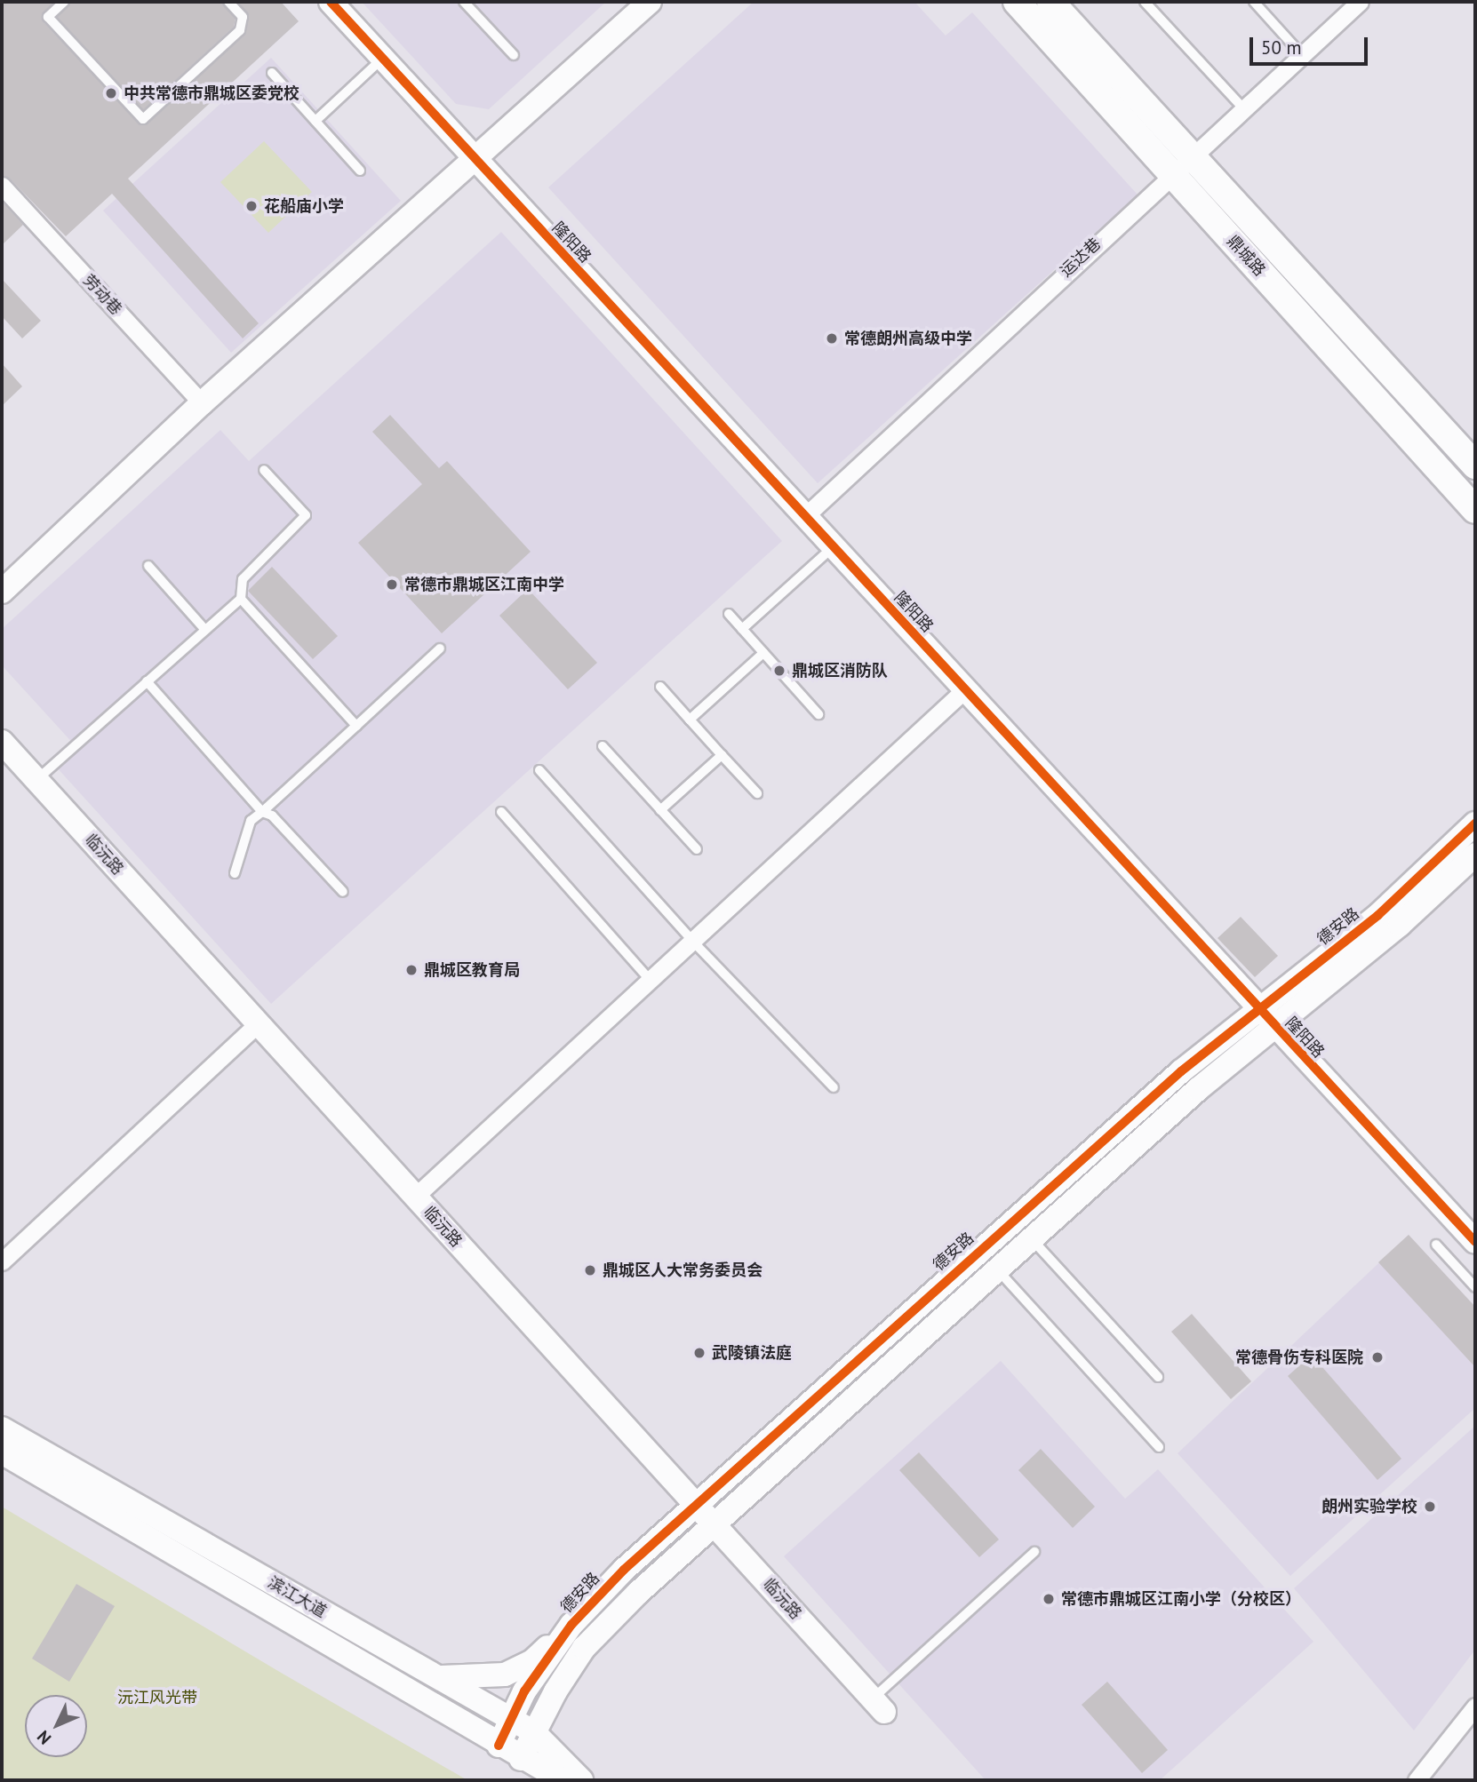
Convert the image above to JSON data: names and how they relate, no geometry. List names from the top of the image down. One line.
{"streets":{"main road":["鼎城路"],"street":["隆阳路","运达巷","劳动巷","临沅路","德安路","滨江大道"]},"crossings":[["隆阳路","运达巷"],["隆阳路","德安路"],["鼎城路","运达巷"],["临沅路","德安路"],["德安路","滨江大道"]],"parks":["沅江风光带"],"places":["中共常德市鼎城区委党校","花船庙小学","常德朗州高级中学","常德市鼎城区江南中学","鼎城区消防队","鼎城区教育局","鼎城区人大常务委员会","武陵镇法庭","常德骨伤专科医院","朗州实验学校","常德市鼎城区江南小学（分校区）"],"scale_bar":"50 m","north":"bottom left"}
